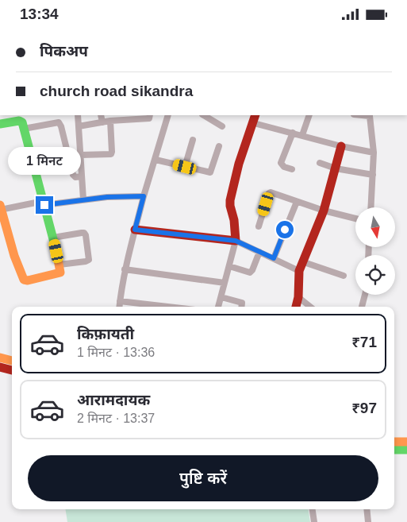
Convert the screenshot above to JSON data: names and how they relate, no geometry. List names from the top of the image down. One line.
{"north":"bottom","page":{"status":"13:34","banner":["पिकअप","church road sikandra"],"bubble":"1 मिनट","list":[{"name":"किफ़ायती","note":"1 मिनट · 13:36","value":"₹71"},{"name":"आरामदायक","note":"2 मिनट · 13:37","value":"₹97"}],"buttons":"पुष्टि करें"}}
